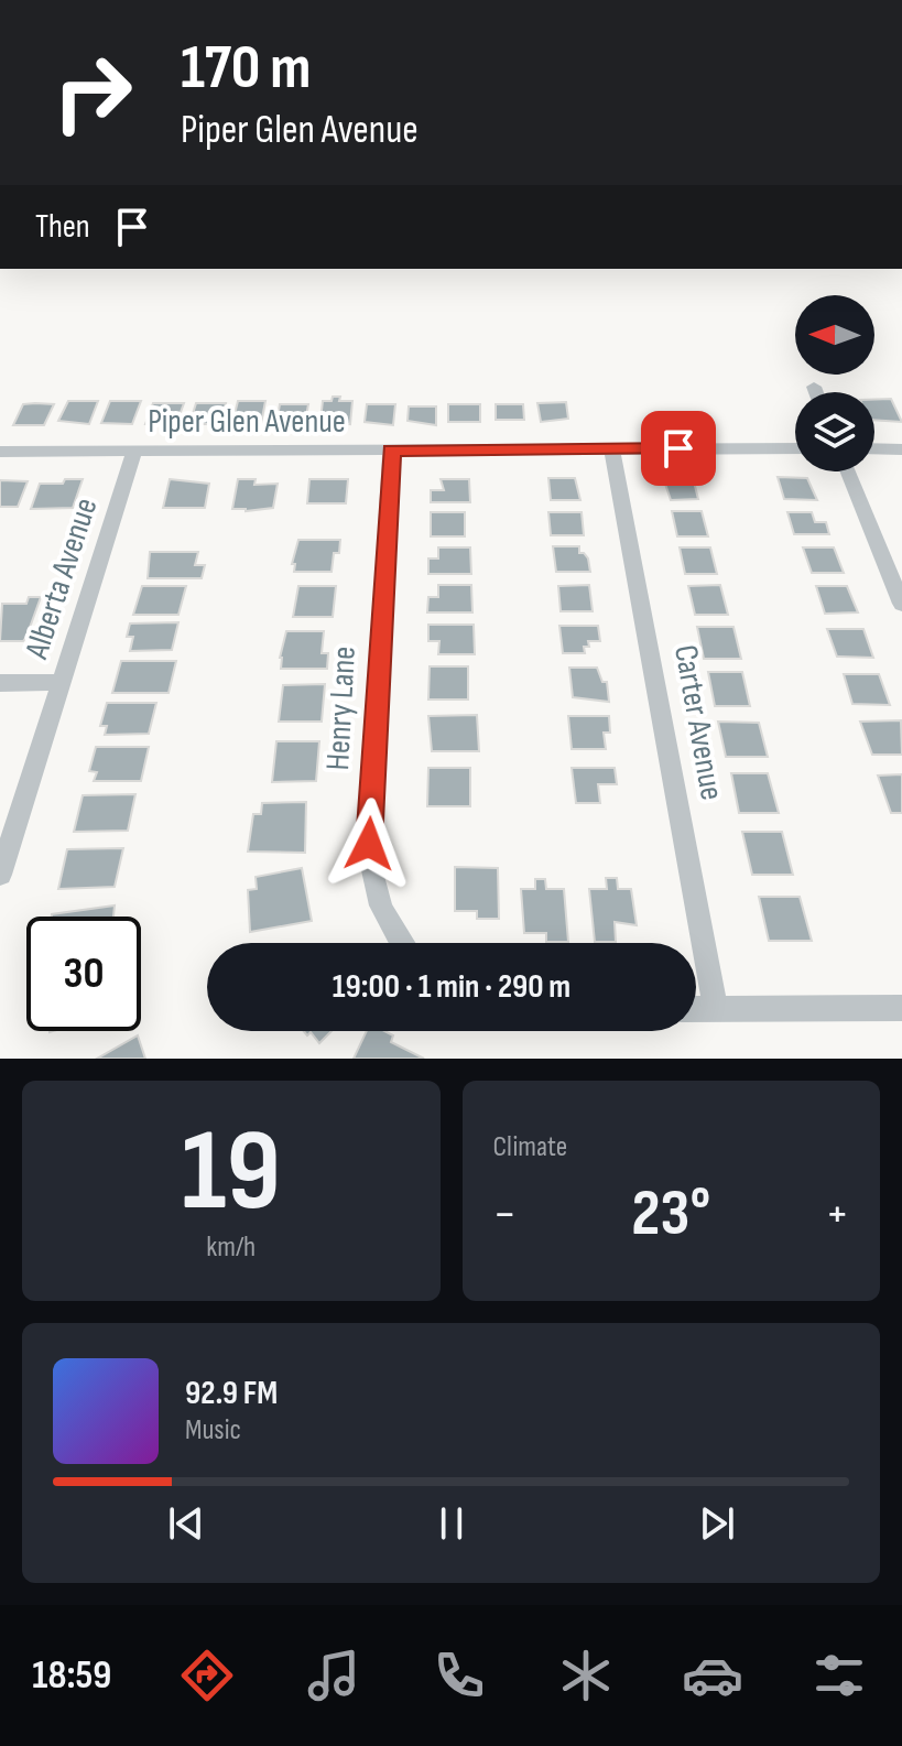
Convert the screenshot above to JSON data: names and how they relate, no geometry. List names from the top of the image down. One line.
{"streets":{"street":["Piper Glen Avenue","Alberta Avenue","Henry Lane","Carter Avenue"]},"crossings":[["Piper Glen Avenue","Alberta Avenue"],["Piper Glen Avenue","Henry Lane"],["Piper Glen Avenue","Carter Avenue"]],"north":"left","page":{"turn":["170 m","Piper Glen Avenue"],"then":"Then","limit":"30","trip":"19:00 · 1 min · 290 m","tile":[["19","km/h"],"Climate"],"heat":["−","23°","+"],"song":["92.9 FM","Music"],"tabs":"18:59"}}
